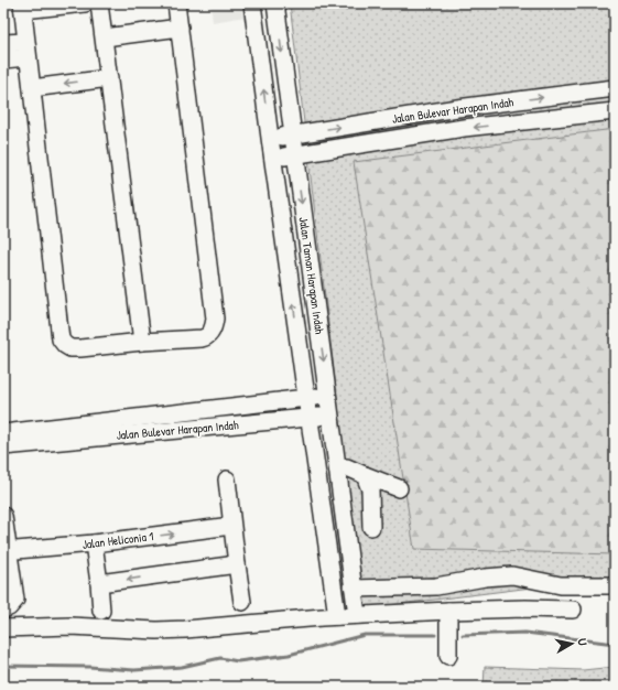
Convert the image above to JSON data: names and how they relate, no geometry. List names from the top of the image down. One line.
{"streets":{"street":["Jalan Bulevar Harapan Indah","Jalan Taman Harapan Indah","Jalan Heliconia 1"]},"crossings":[["Jalan Bulevar Harapan Indah","Jalan Taman Harapan Indah"]],"north":"right"}
